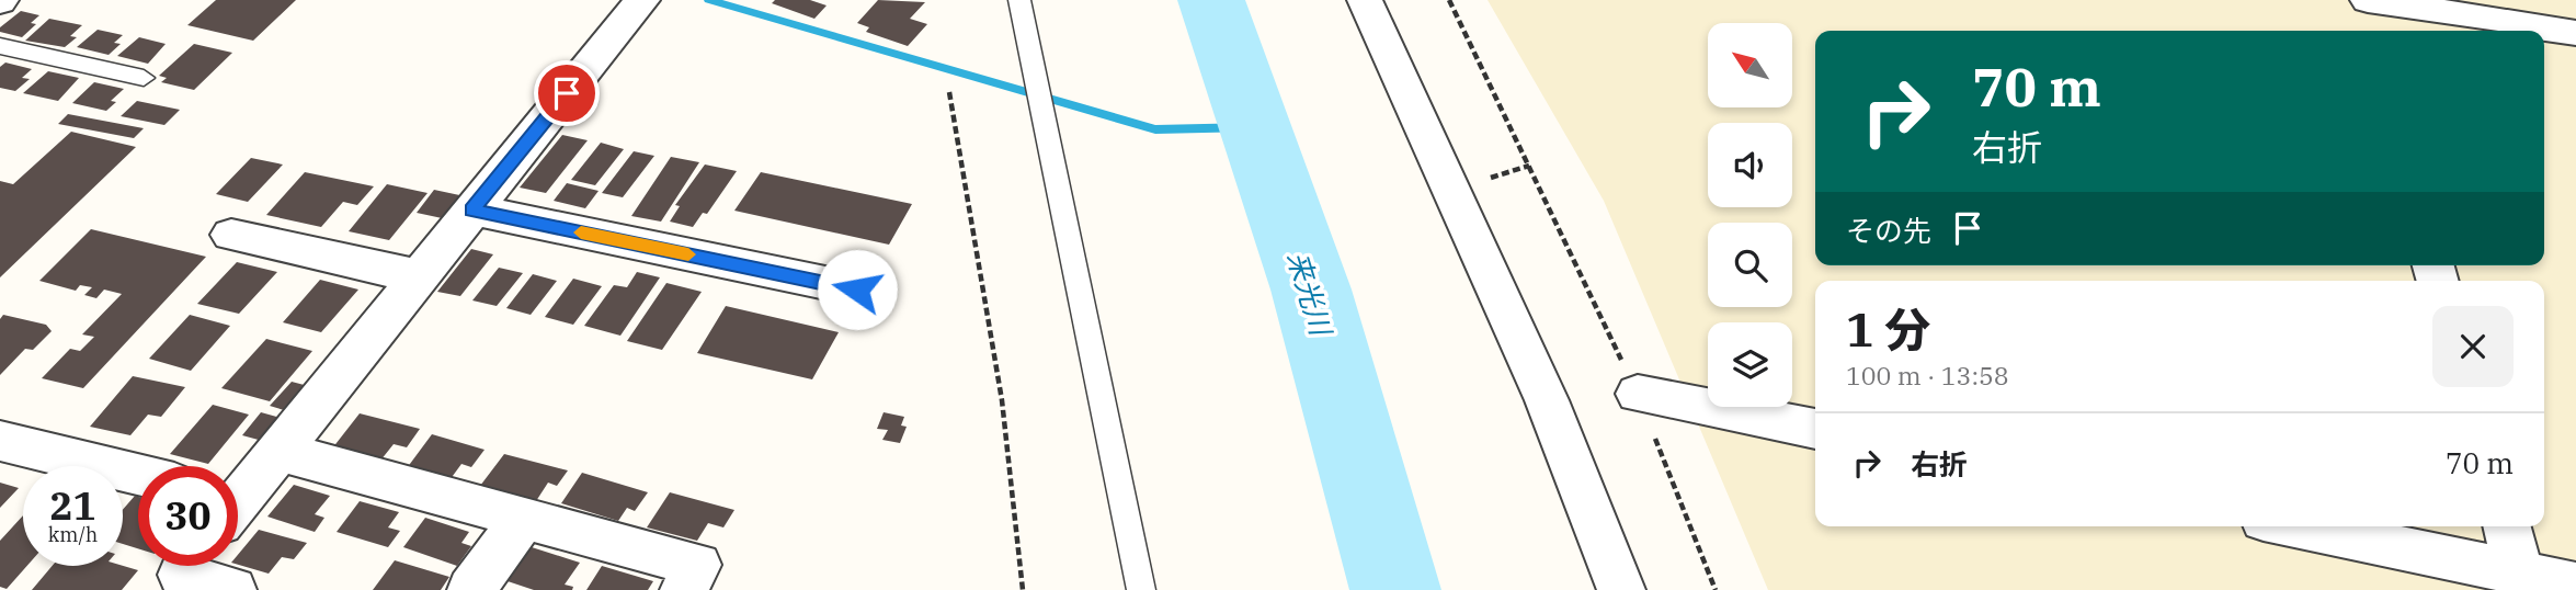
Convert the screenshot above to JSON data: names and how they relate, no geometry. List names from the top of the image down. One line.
{"water":["来光川"],"north":"top left","page":{"turn":["70 m","右折"],"then":"その先","heading":["1 分","100 m · 13:58"],"list":[{"name":"右折","value":"70 m"}],"speed":"21 km/h","limit":"30"}}
